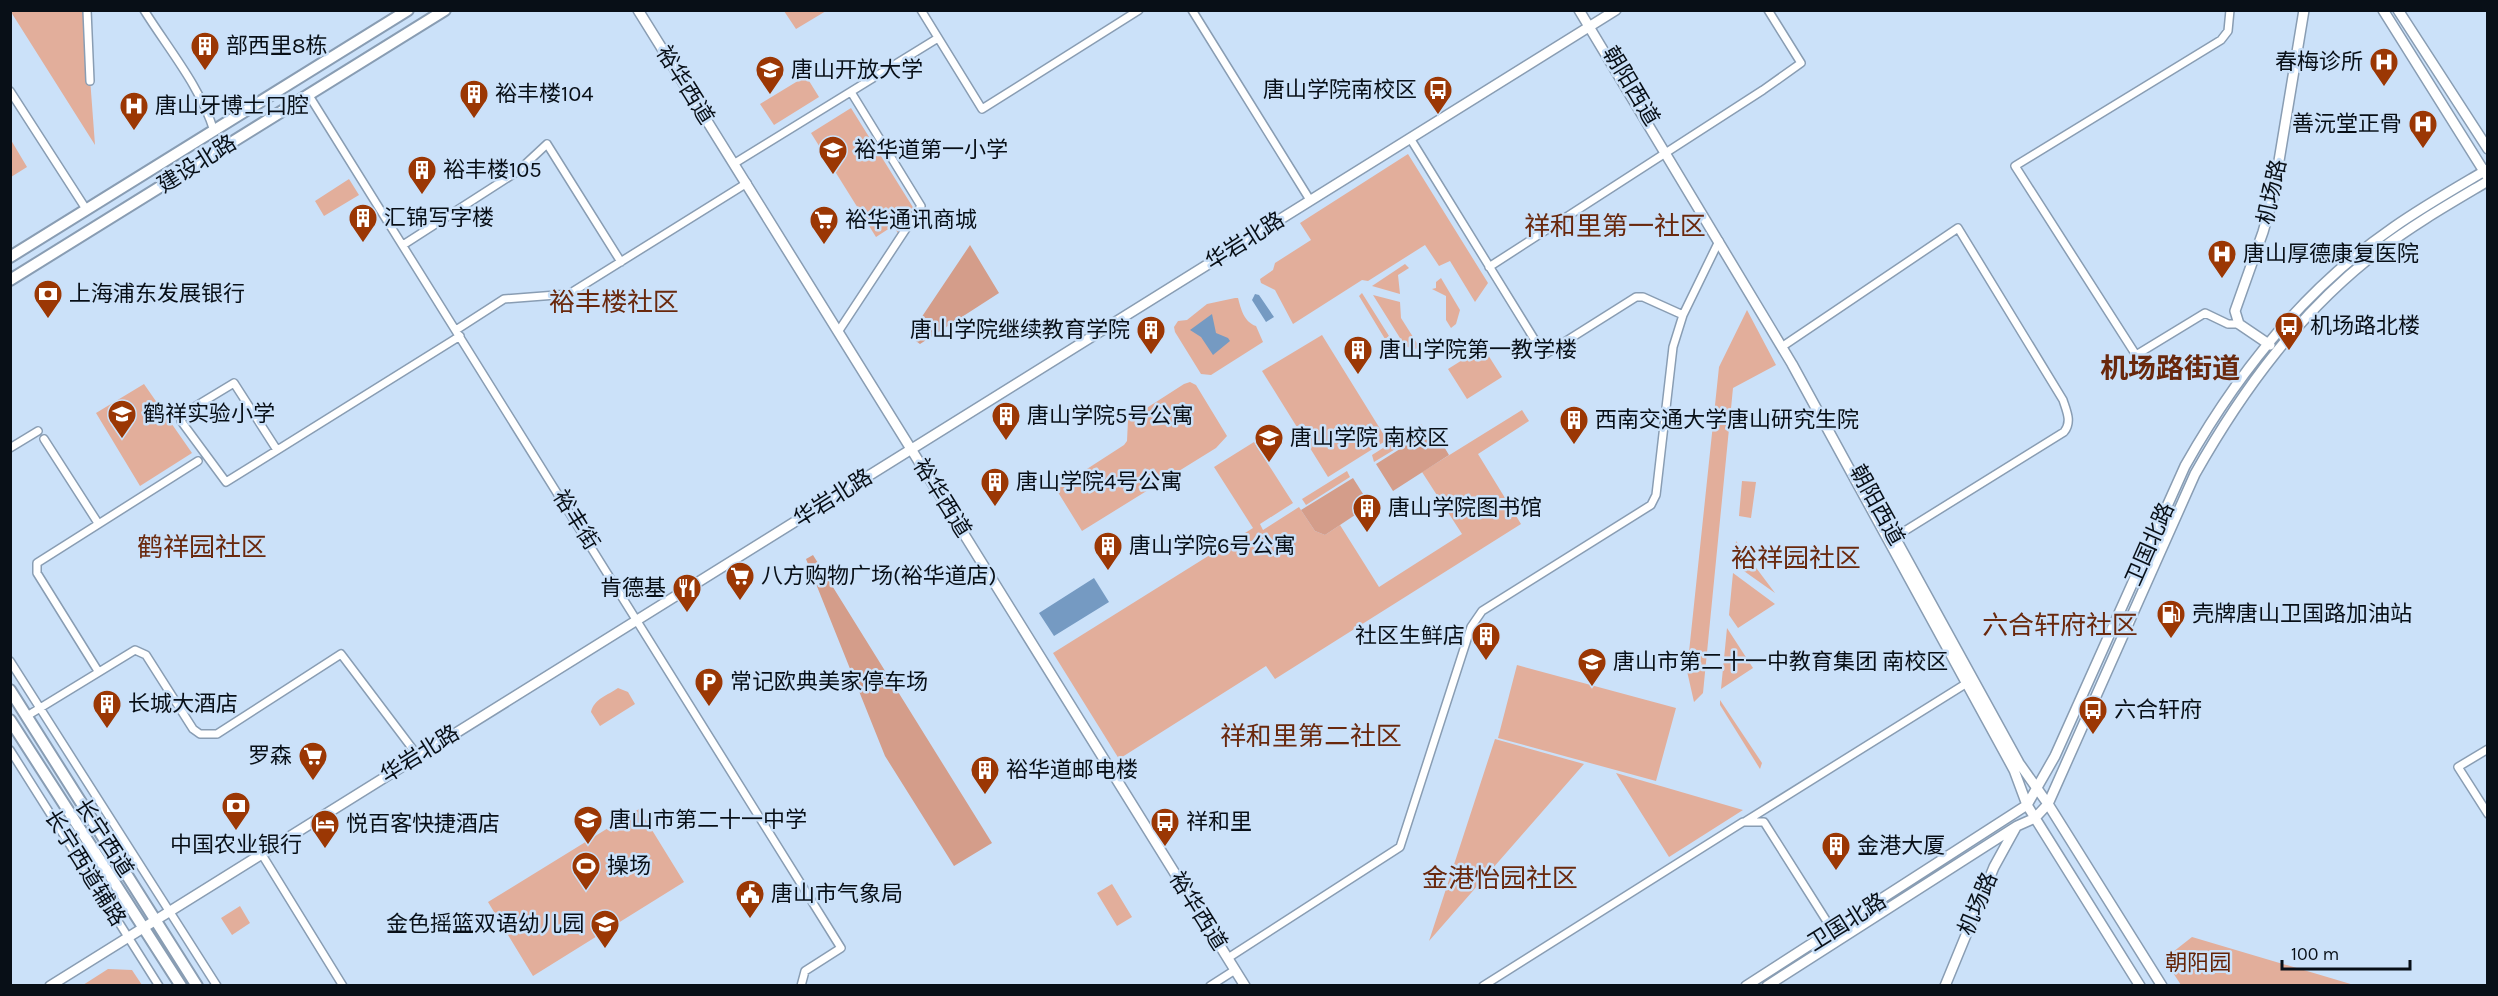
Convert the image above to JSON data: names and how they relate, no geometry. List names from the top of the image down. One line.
{"streets":{"main road":["裕华西道","朝阳西道","建设北路","机场路","华岩北路","卫国北路","长宁西道"],"street":["裕丰街","长宁西道辅路"]},"crossings":[["裕华西道","华岩北路"],["朝阳西道","华岩北路"],["朝阳西道","卫国北路"],["建设北路","裕丰街"],["机场路","卫国北路"],["华岩北路","裕丰街"],["华岩北路","长宁西道"],["华岩北路","长宁西道辅路"]],"districts":["祥和里第一社区","裕丰楼社区","机场路街道","鹤祥园社区","裕祥园社区","六合轩府社区","祥和里第二社区","金港怡园社区"],"parks":["朝阳园"],"places":{"building":["部西里8栋","裕丰楼104","裕丰楼105","汇锦写字楼","唐山学院继续教育学院","唐山学院第一教学楼","唐山学院5号公寓","西南交通大学唐山研究生院","唐山学院4号公寓","唐山学院图书馆","唐山学院6号公寓","社区生鲜店","长城大酒店","裕华道邮电楼","金港大厦"],"hospital":["春梅诊所","唐山牙博士口腔","善沅堂正骨","唐山厚德康复医院"],"school or university":["唐山开放大学","裕华道第一小学","鹤祥实验小学","唐山学院 南校区","唐山市第二十一中教育集团 南校区","唐山市第二十一中学","金色摇篮双语幼儿园"],"bus stop":["唐山学院南校区","机场路北楼","六合轩府","祥和里"],"supermarket":["裕华通讯商城","八方购物广场(裕华道店)","罗森"],"bank":["上海浦东发展银行","中国农业银行"],"restaurant":["肯德基"],"fuel station":["壳牌唐山卫国路加油站"],"parking":["常记欧典美家停车场"],"hotel":["悦百客快捷酒店"],"sports":["操场"],"public building":["唐山市气象局"]},"scale_bar":"100 m"}
